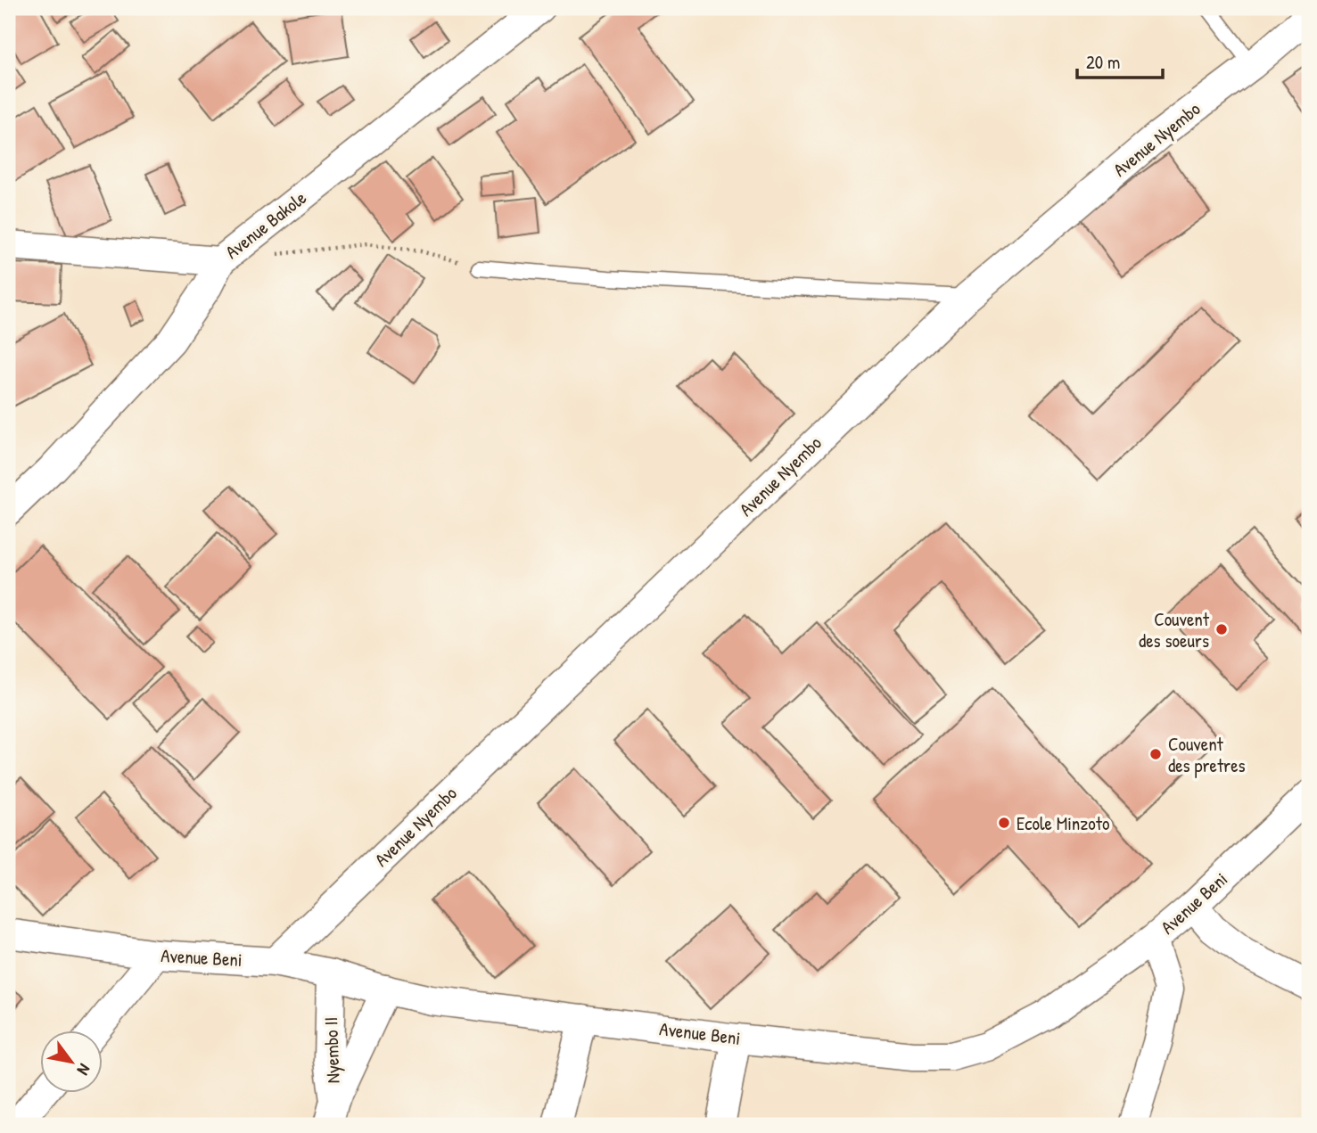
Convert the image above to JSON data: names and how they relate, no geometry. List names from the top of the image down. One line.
{"streets":{"street":["Avenue Nyembo","Avenue Bakole","Avenue Beni","Nyembo II"]},"crossings":[["Avenue Nyembo","Avenue Beni"],["Avenue Beni","Nyembo II"]],"places":["Couvent des soeurs","Couvent des pretres","Ecole Minzoto"],"scale_bar":"20 m","north":"bottom right"}
